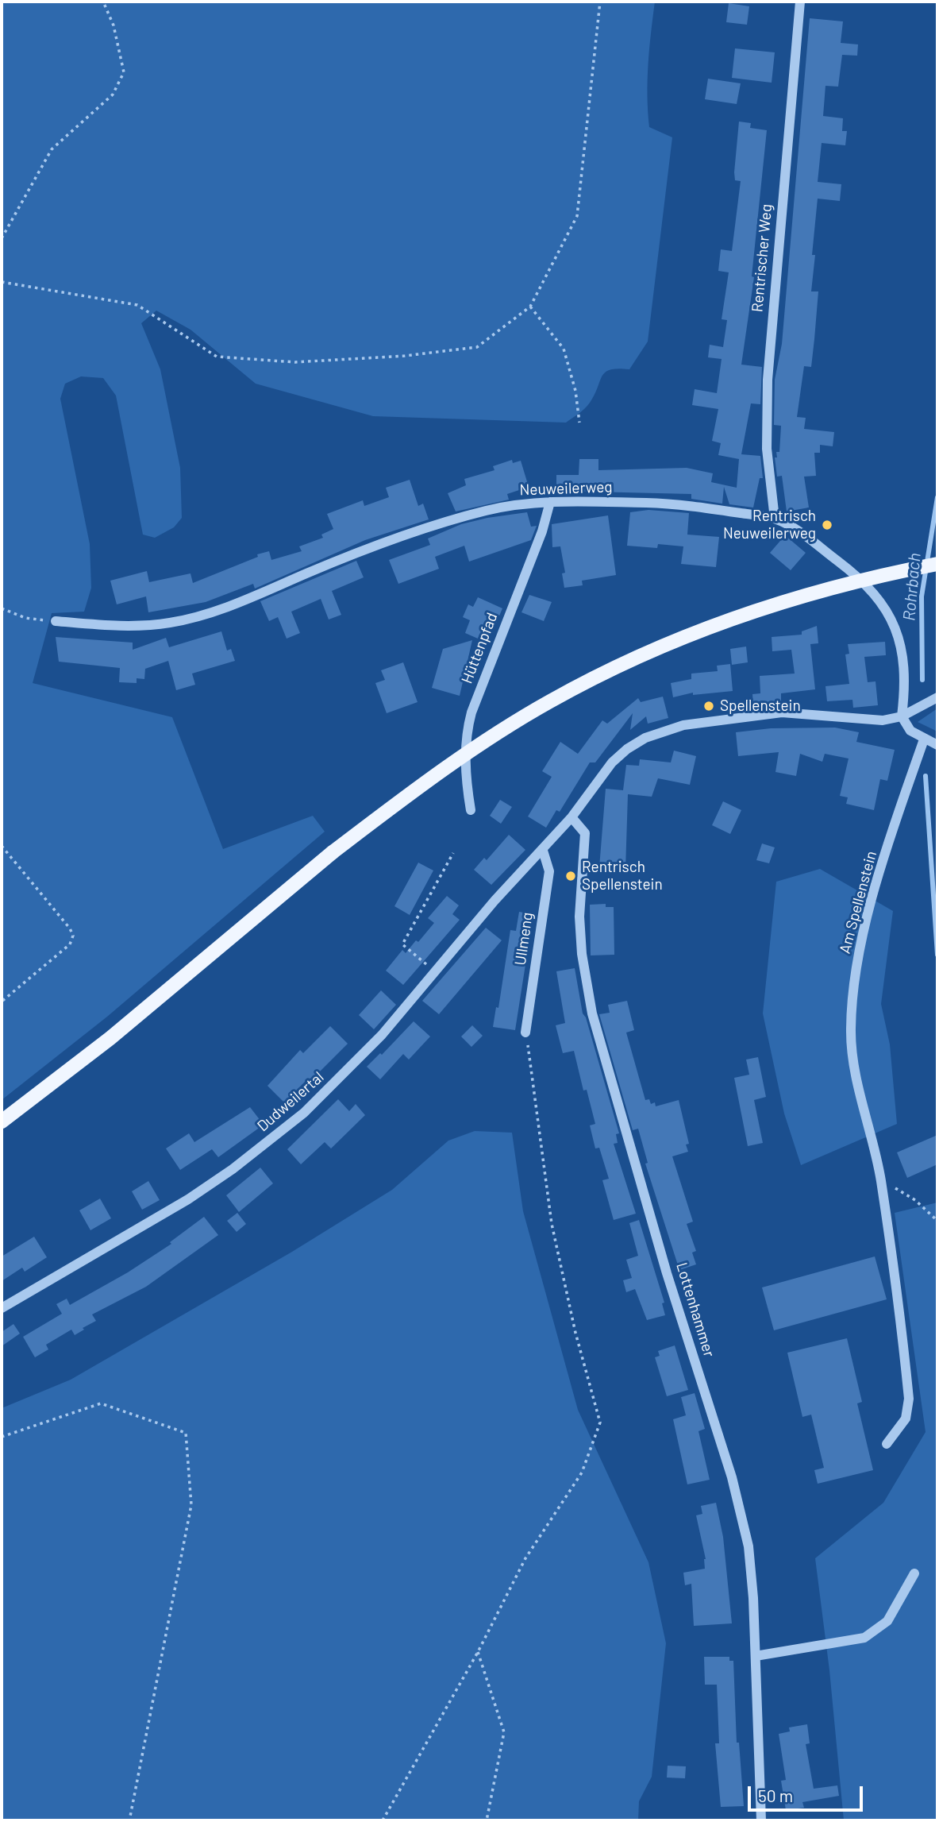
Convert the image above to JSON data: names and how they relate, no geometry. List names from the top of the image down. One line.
{"streets":{"street":["Rentrischer Weg","Neuweilerweg","Hüttenpfad","Am Spellenstein","Ullmeng","Dudweilertal","Lottenhammer"]},"crossings":[["Rentrischer Weg","Neuweilerweg"],["Neuweilerweg","Hüttenpfad"],["Ullmeng","Dudweilertal"]],"water":["Rohrbach"],"places":["Rentrisch Neuweilerweg","Spellenstein","Rentrisch Spellenstein"],"scale_bar":"50 m"}
